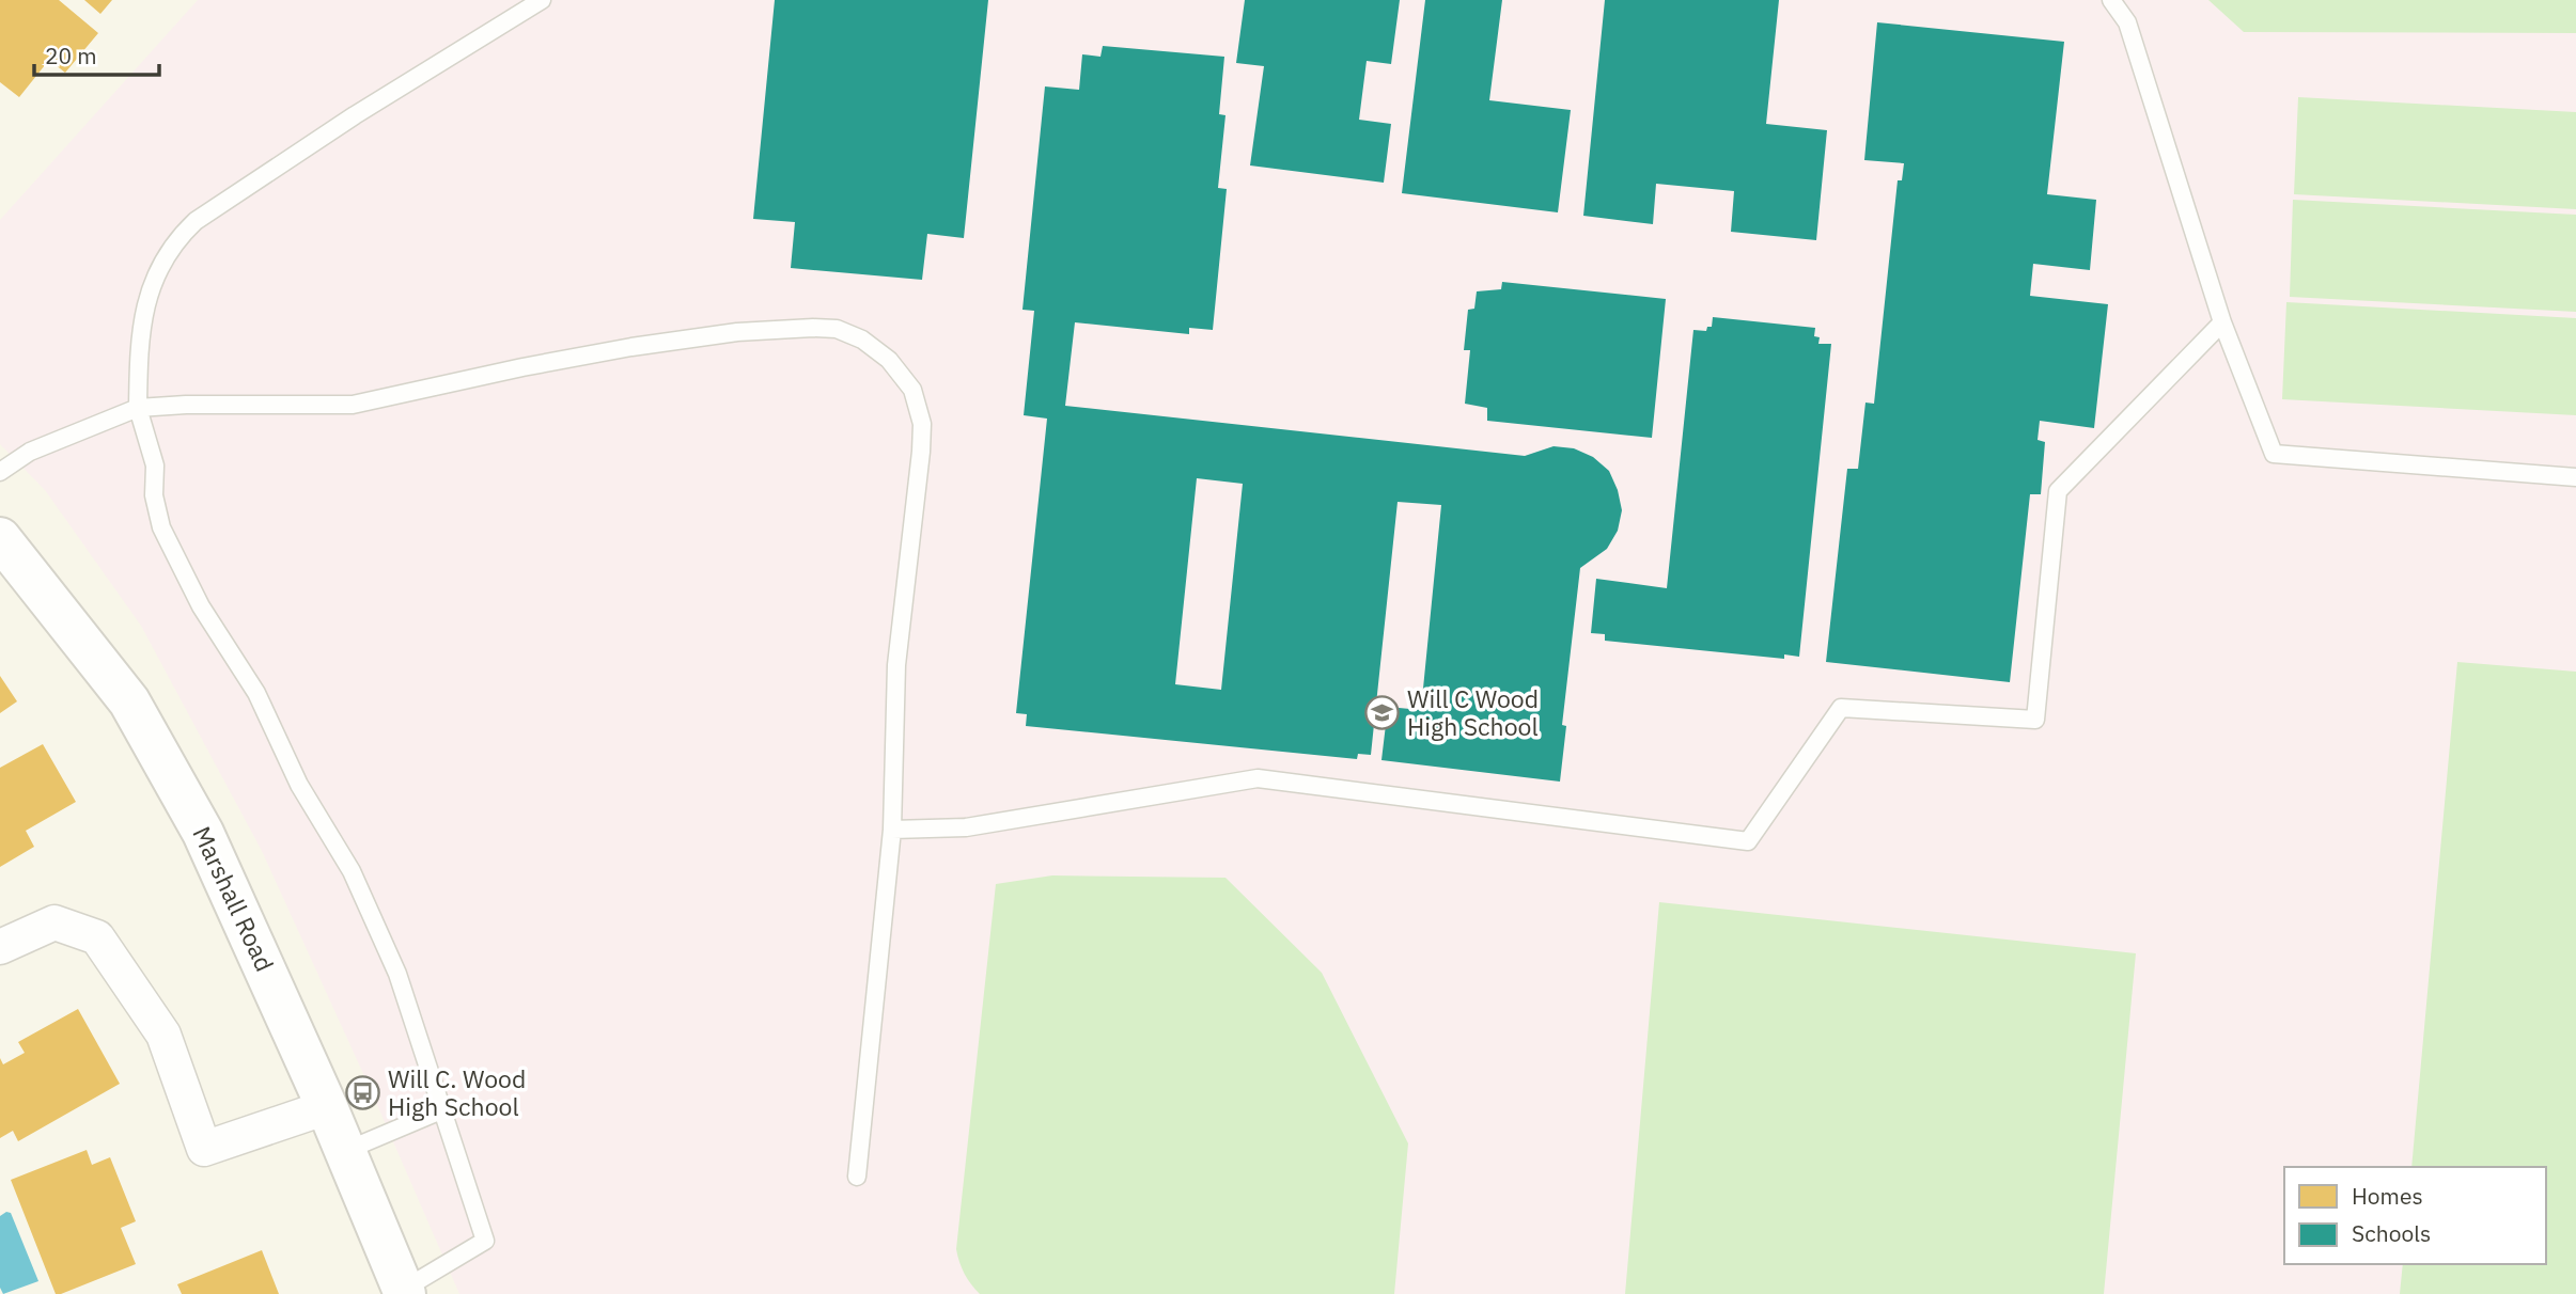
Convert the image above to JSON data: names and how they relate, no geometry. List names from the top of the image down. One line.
{"streets":{"street":["Marshall Road"]},"places":{"school or university":["Will C Wood High School"],"bus stop":["Will C. Wood High School"]},"legend":["Homes","Schools"],"scale_bar":"20 m"}
